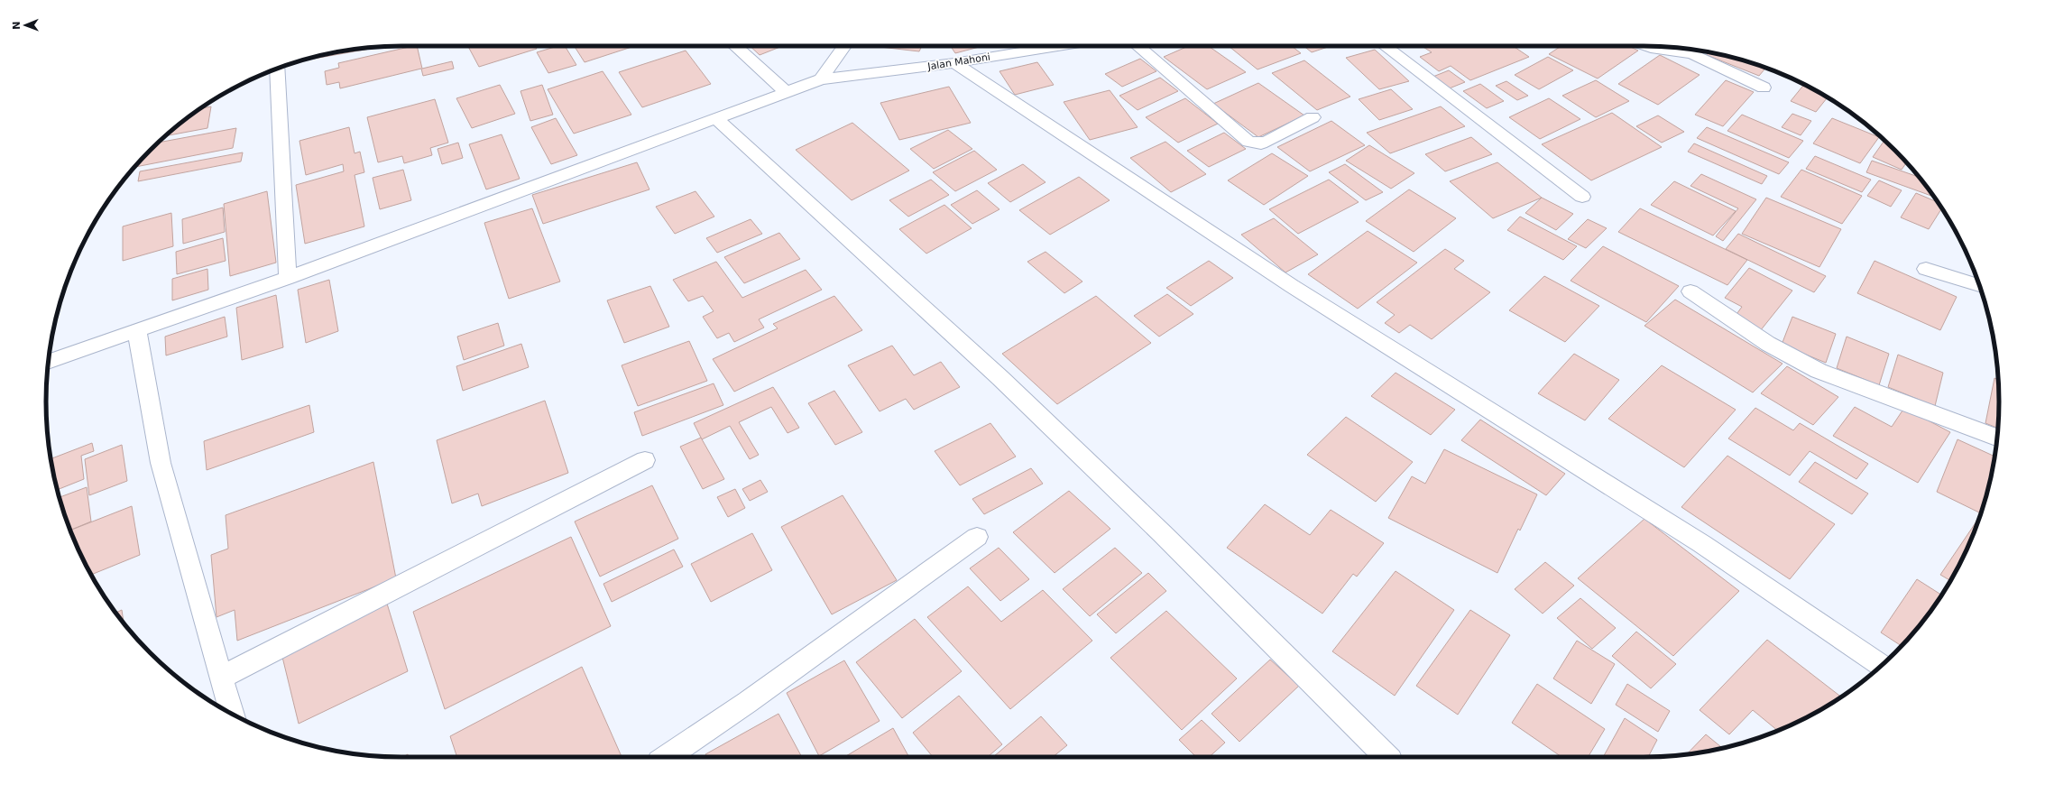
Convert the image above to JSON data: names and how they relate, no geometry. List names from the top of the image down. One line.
{"streets":{"street":["Jalan Mahoni"]},"north":"left"}
